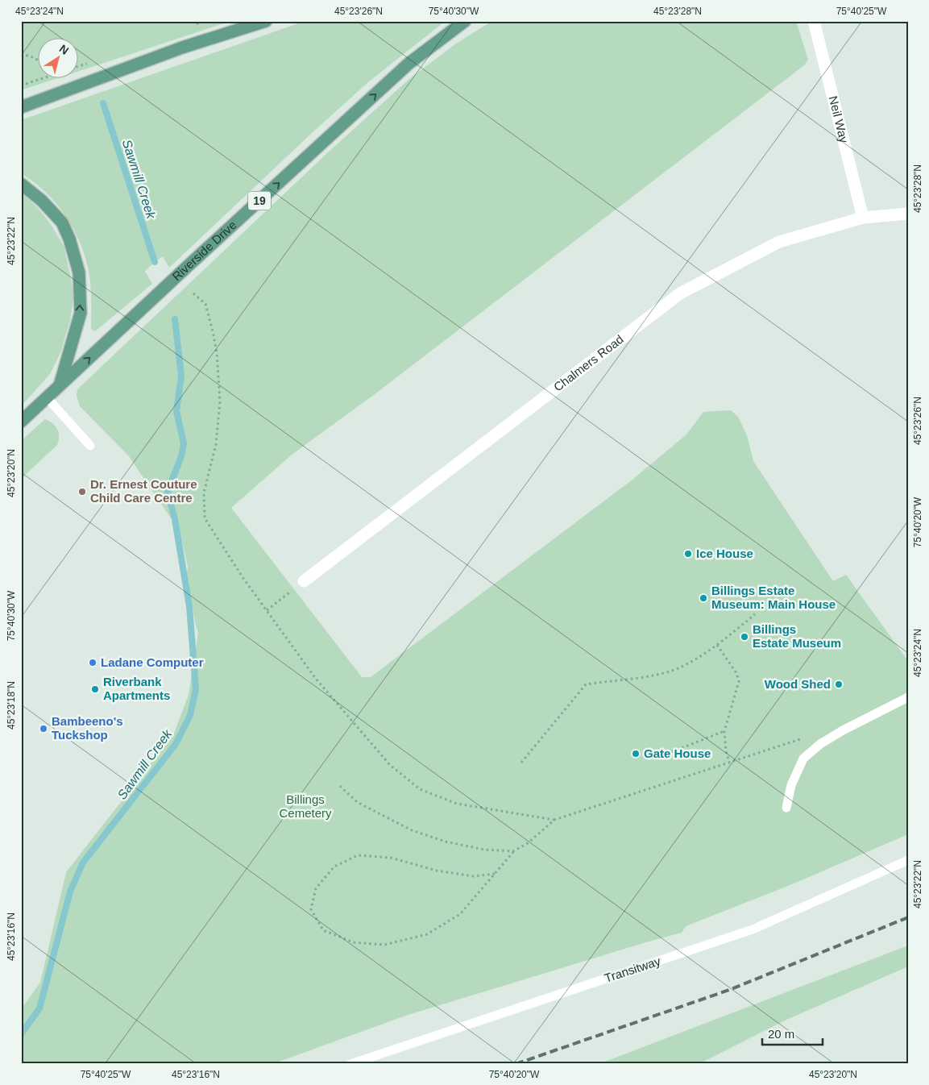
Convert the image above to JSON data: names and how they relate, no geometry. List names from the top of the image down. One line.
{"streets":{"main road":["19","Riverside Drive"],"street":["Neil Way","Chalmers Road"],"lane":["Transitway"]},"crossings":[["Neil Way","Chalmers Road"]],"one_way":["Riverside Drive"],"water":["Sawmill Creek"],"parks":["Billings Cemetery"],"places":["Dr. Ernest Couture Child Care Centre","Ice House","Billings Estate Museum: Main House","Billings Estate Museum","Ladane Computer","Wood Shed","Riverbank Apartments","Bambeeno's Tuckshop","Gate House"],"scale_bar":"20 m","north":"top right","coordinates":["45°23'24\"N","45°23'26\"N","75°40'30\"W","45°23'28\"N","75°40'25\"W","45°23'22\"N","45°23'20\"N","75°40'20\"W","45°23'18\"N","45°23'16\"N"]}
